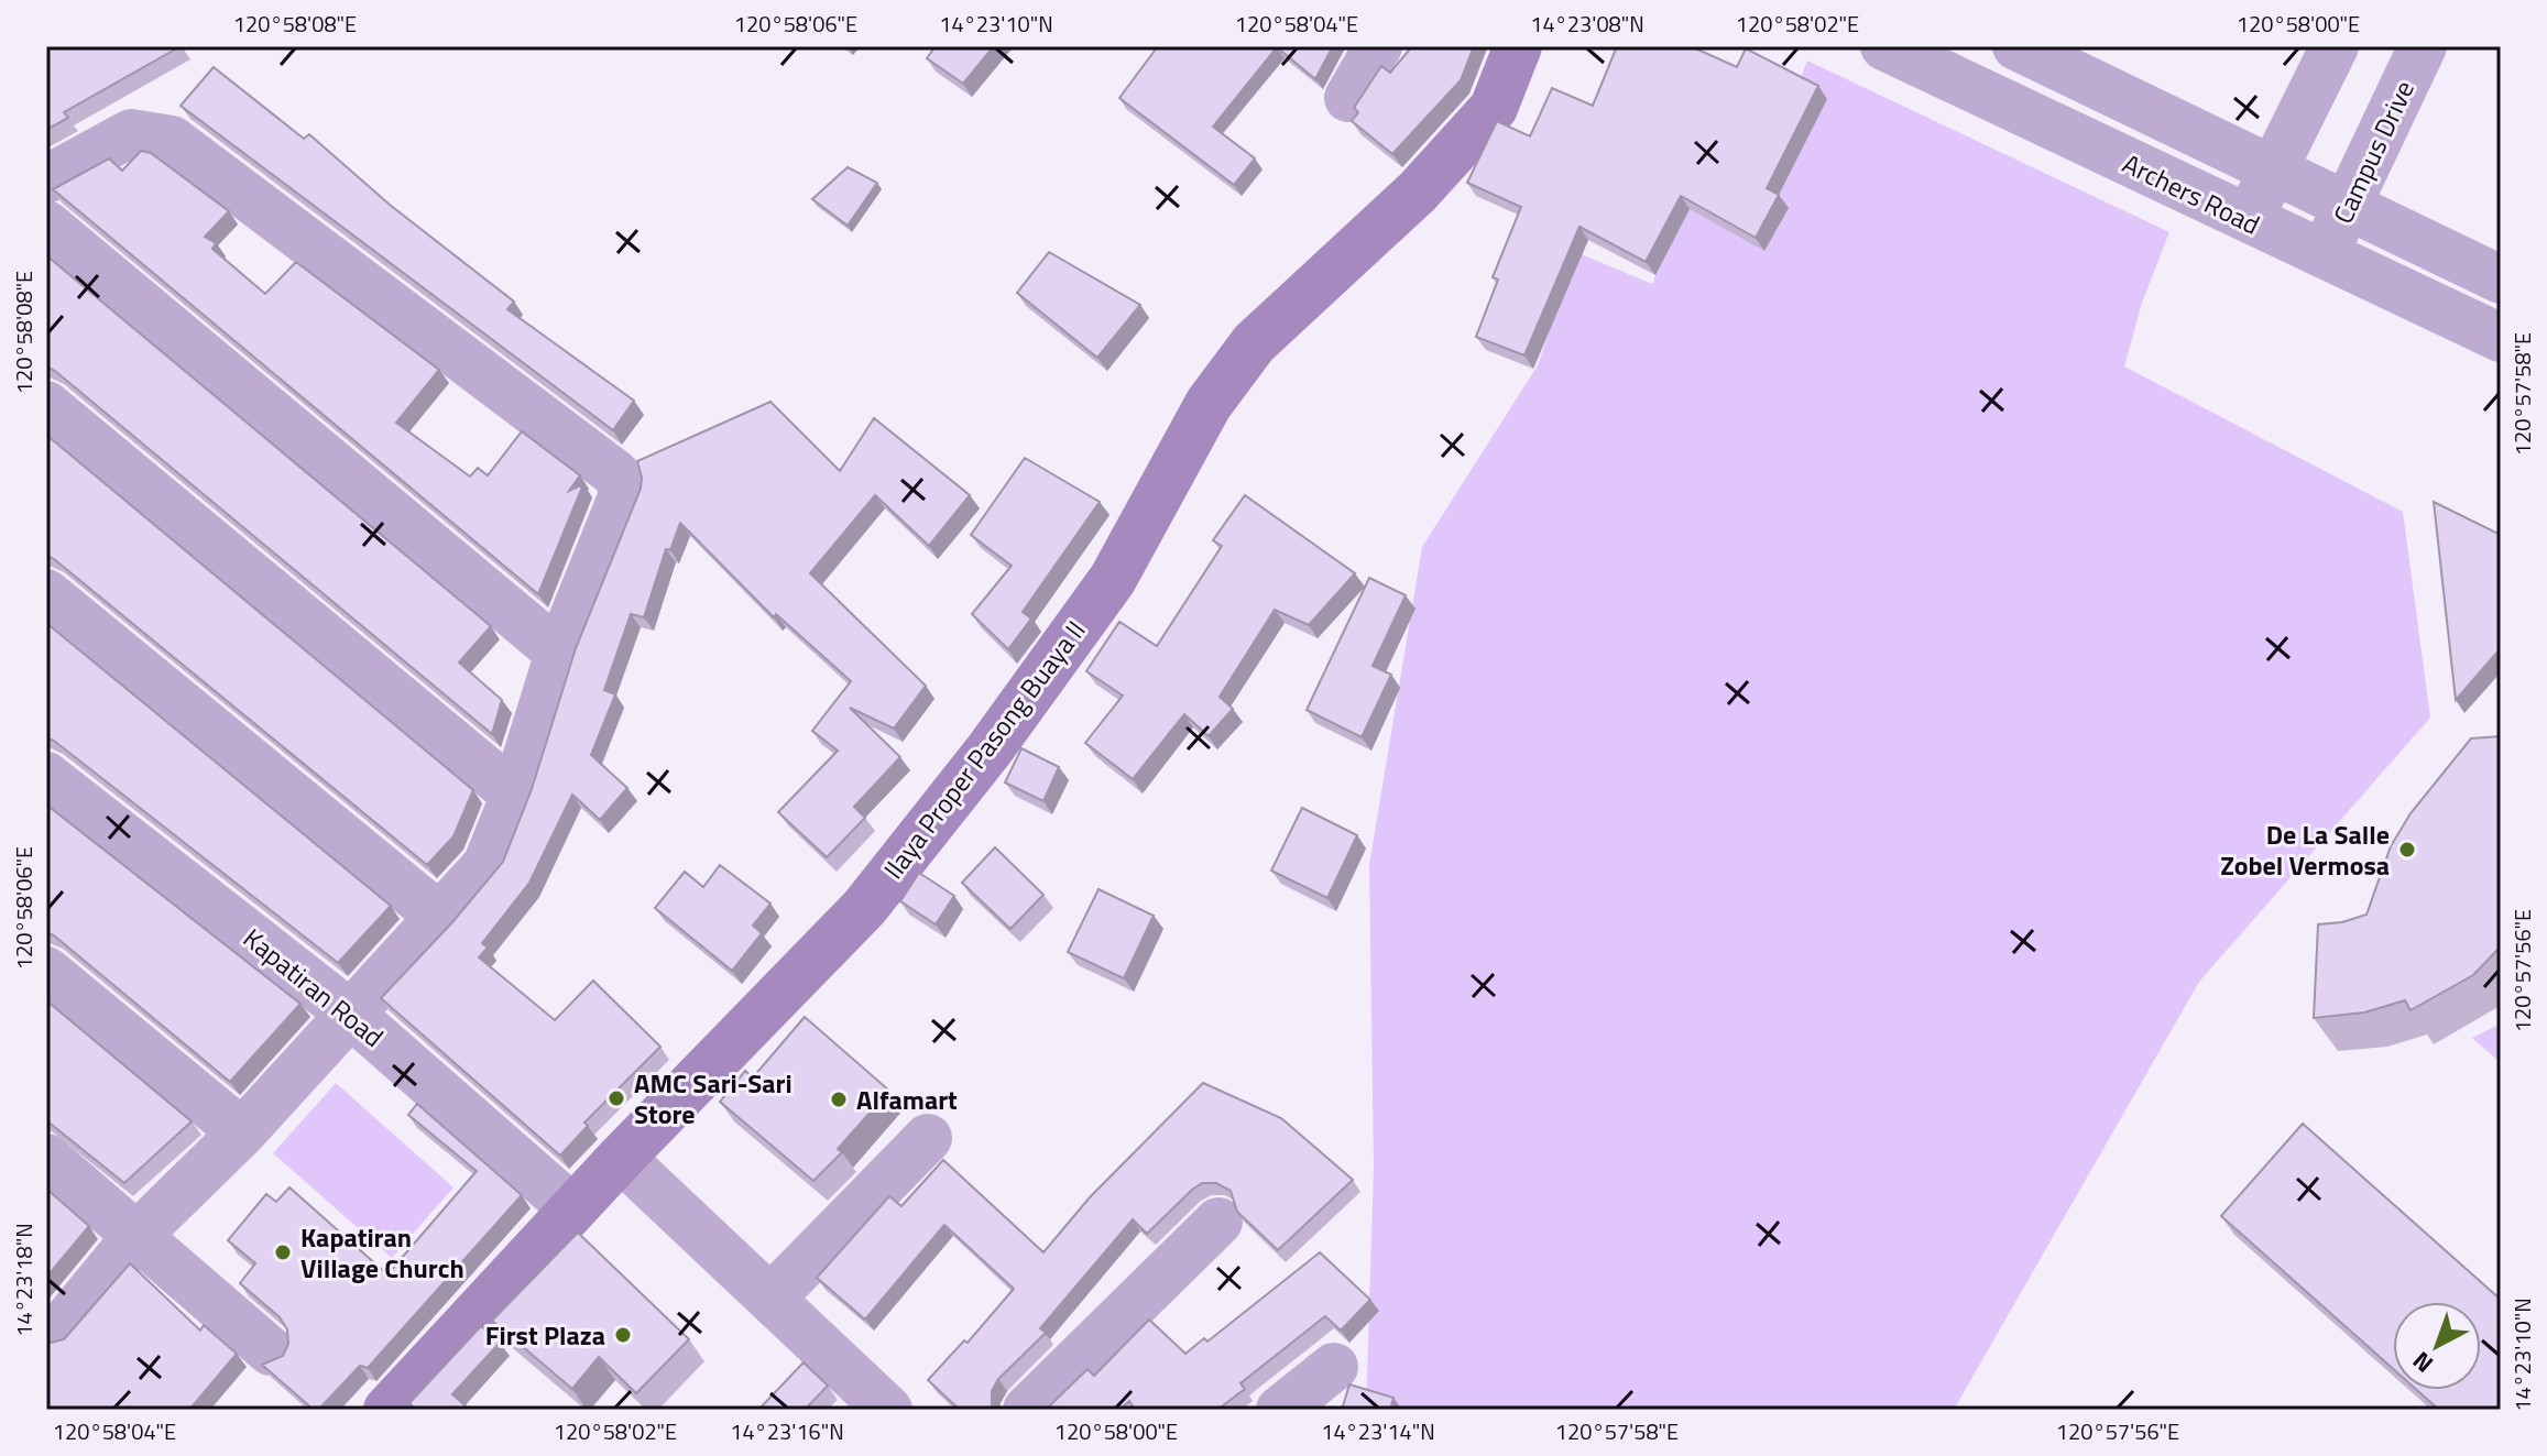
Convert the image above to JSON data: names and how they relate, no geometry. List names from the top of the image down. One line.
{"streets":{"street":["Campus Drive","Archers Road","Ilaya Proper Pasong Buaya II","Kapatiran Road"]},"crossings":[["Campus Drive","Archers Road"],["Ilaya Proper Pasong Buaya II","Kapatiran Road"]],"places":["De La Salle Zobel Vermosa","AMC Sari-Sari Store","Alfamart","Kapatiran Village Church","First Plaza"],"north":"bottom left","coordinates":["120°58'08\"E","120°58'06\"E","14°23'10\"N","120°58'04\"E","14°23'08\"N","120°58'02\"E","120°58'00\"E","120°57'58\"E","120°57'56\"E","14°23'18\"N","14°23'16\"N","14°23'14\"N"]}
